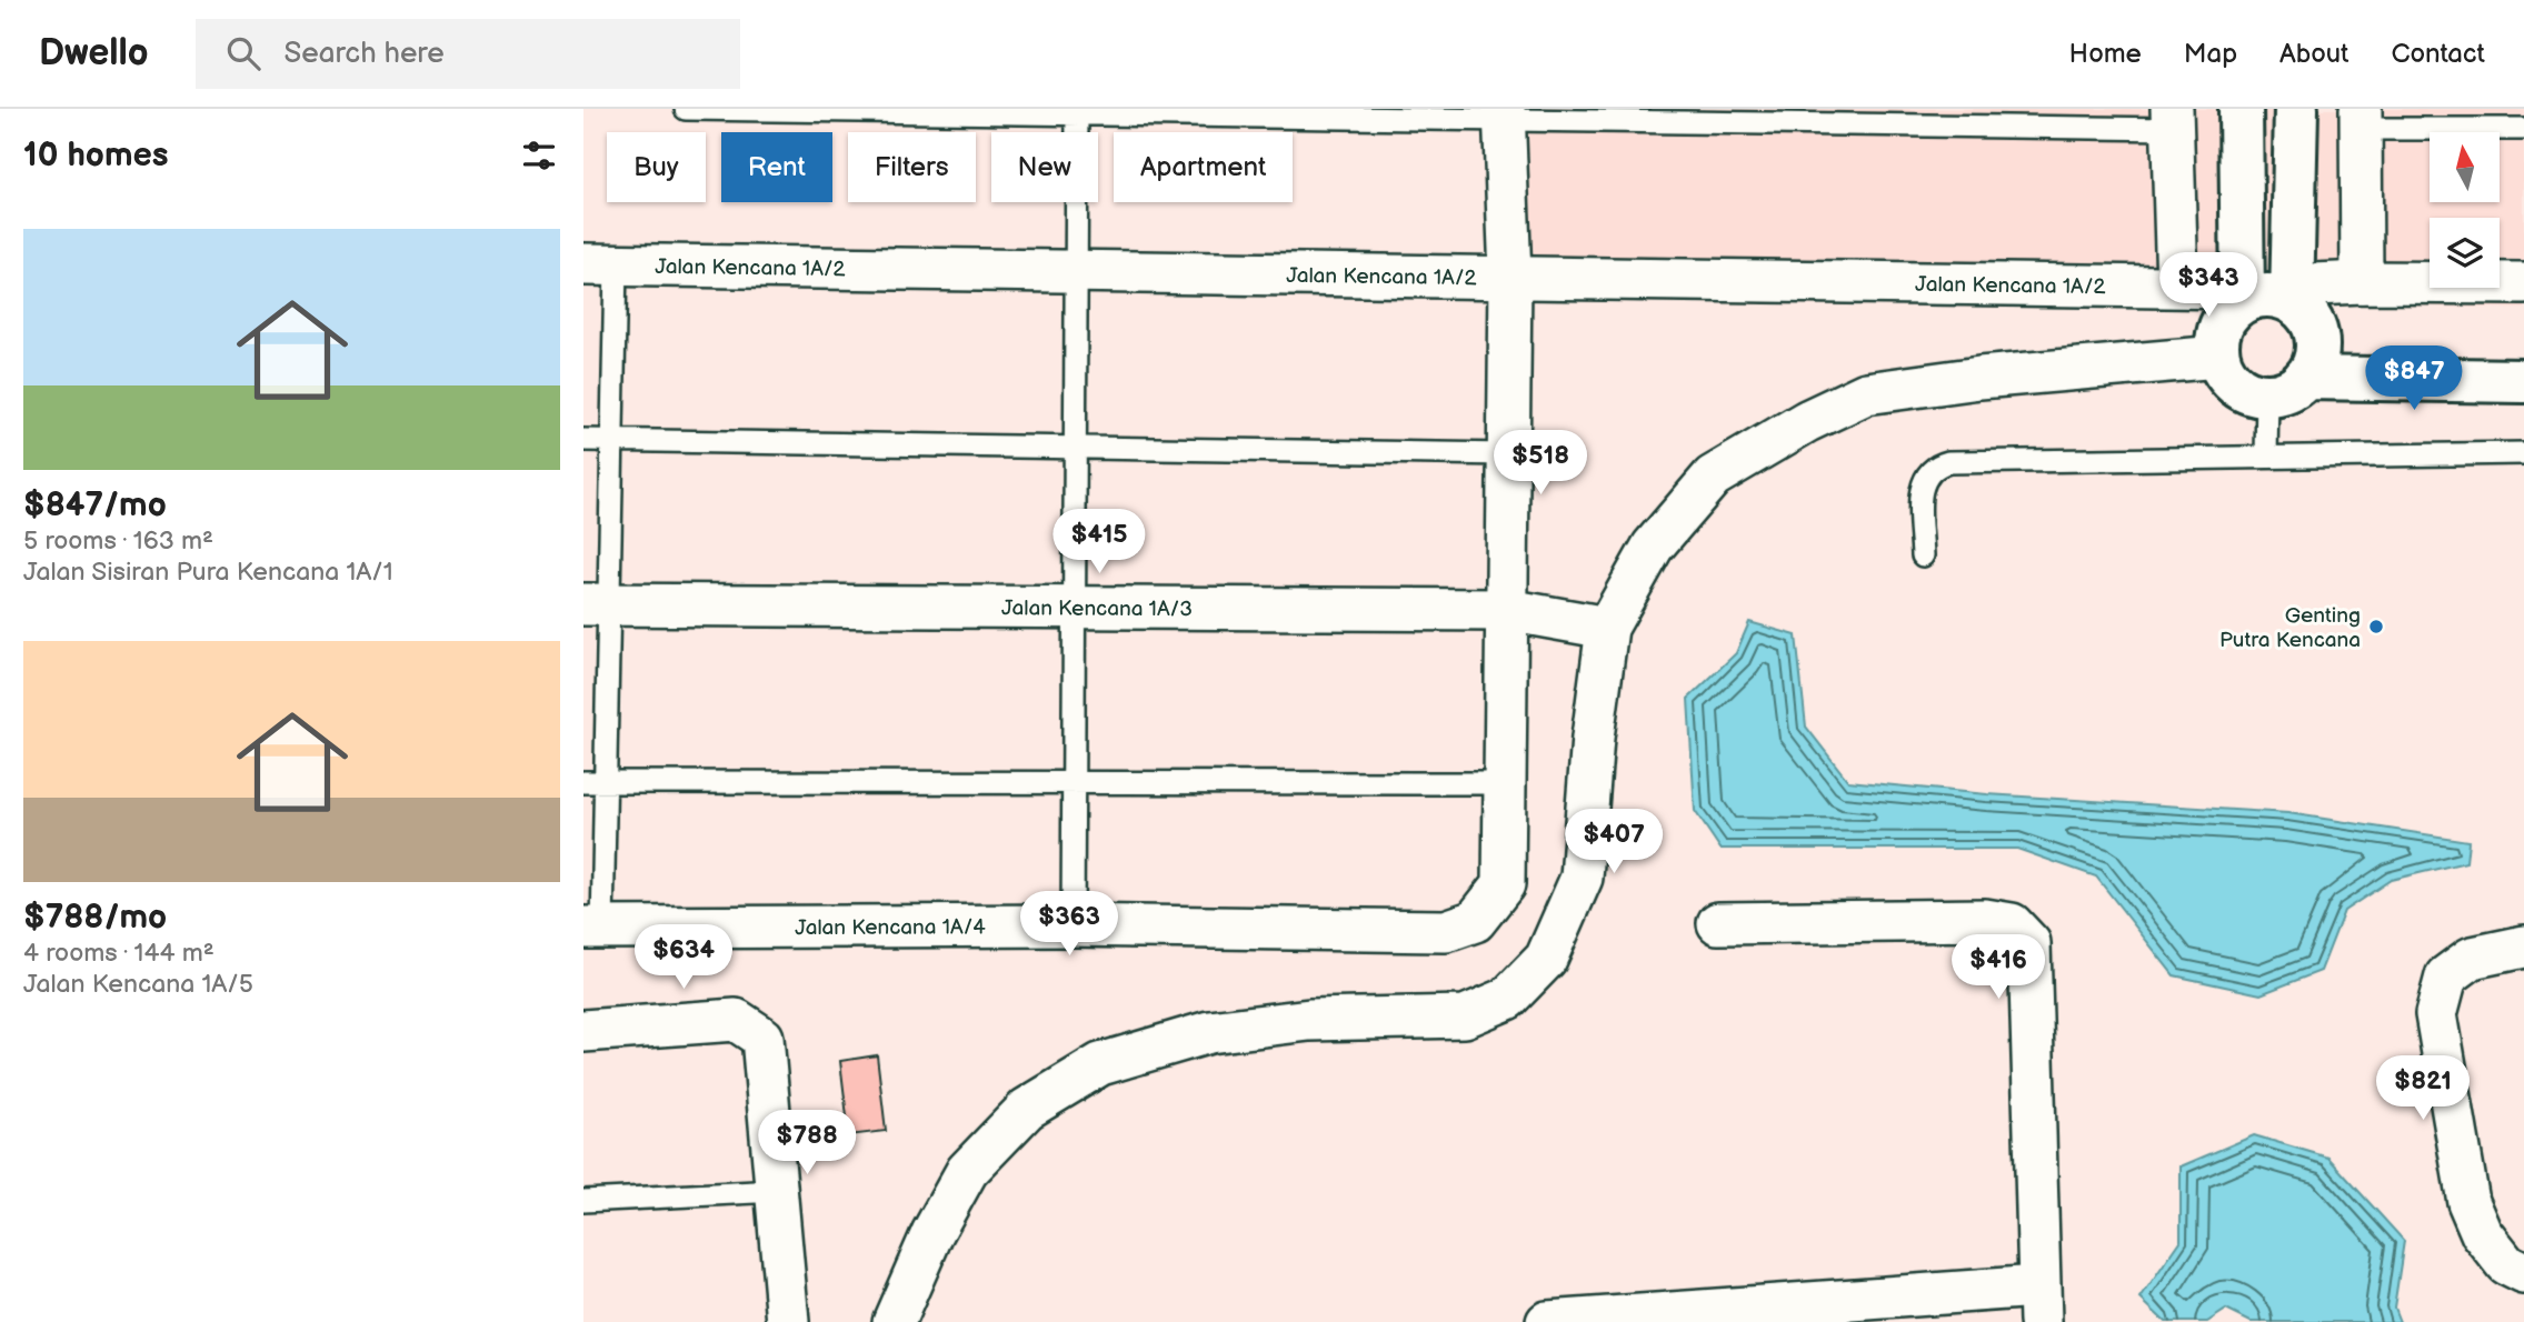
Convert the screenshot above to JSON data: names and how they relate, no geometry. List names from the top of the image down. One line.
{"streets":{"street":["Jalan Kencana 1A/2","Jalan Kencana 1A/3","Jalan Kencana 1A/4"]},"places":["Genting Putra Kencana"],"north":"top","page":{"header":"Dwello","search":"Search here","nav":["Home","Map","About","Contact"],"heading":"10 homes","chip":["Buy","Rent","Filters","New","Apartment"],"list":[{"name":"$847/mo","note":"5 rooms · 163 m² · Jalan Sisiran Pura Kencana 1A/1"},{"name":"$788/mo","note":"4 rooms · 144 m² · Jalan Kencana 1A/5"}],"price":["$343","$847","$518","$415","$407","$363","$634","$416","$821","$788"]}}
